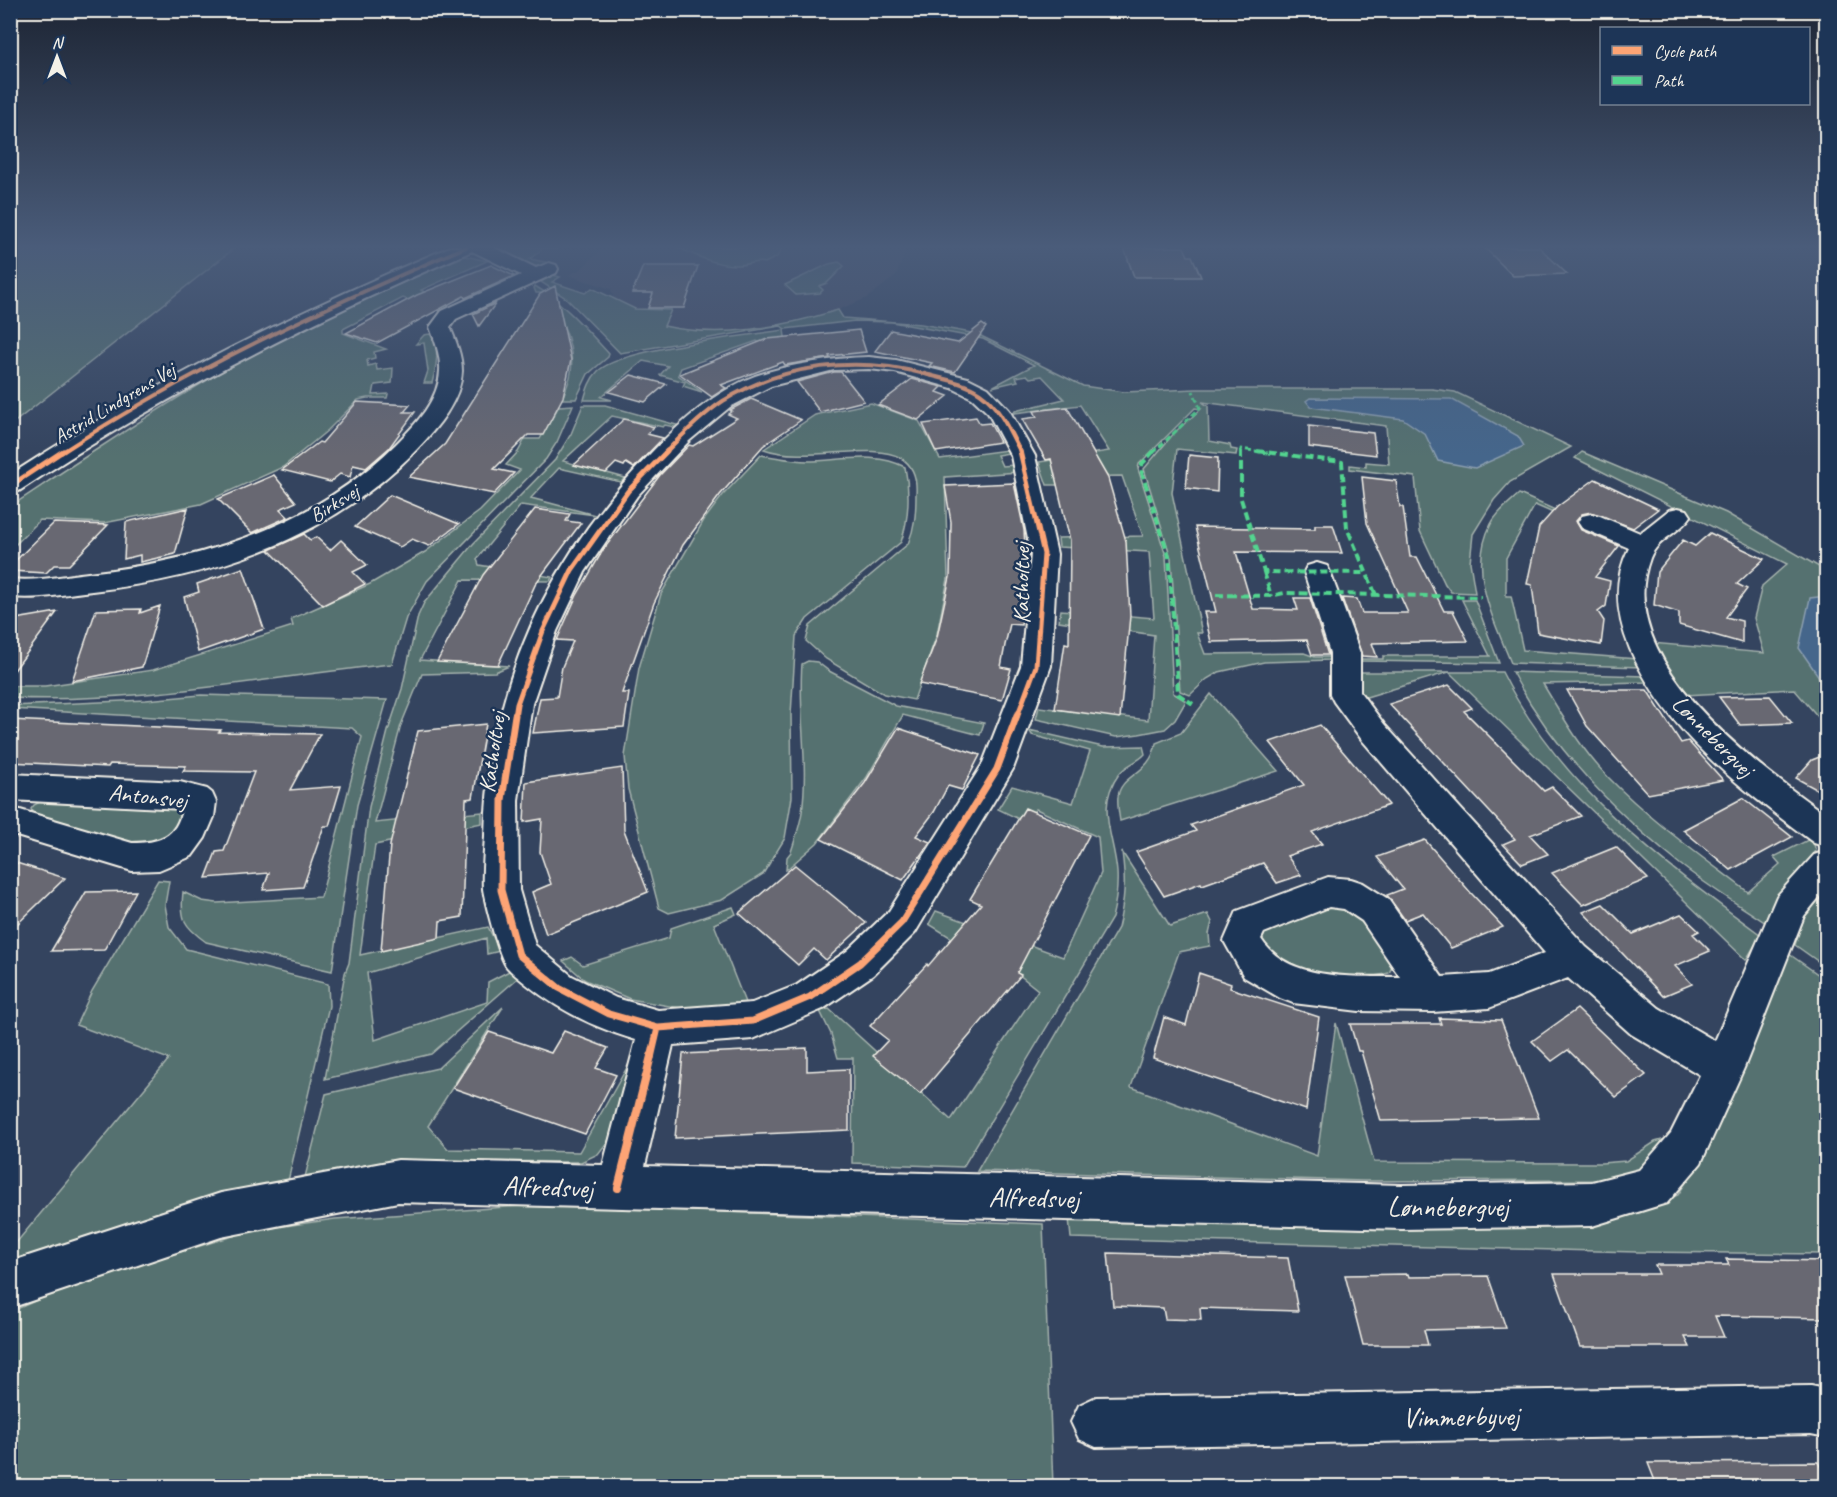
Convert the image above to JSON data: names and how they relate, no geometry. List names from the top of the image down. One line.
{"streets":{"street":["Astrid Lindgrens Vej","Birksvej","Katholtvej","Lønnebergvej","Antonsvej","Alfredsvej","Vimmerbyvej"]},"crossings":[["Lønnebergvej","Alfredsvej"]],"legend":["Cycle path","Path"],"north":"top"}
